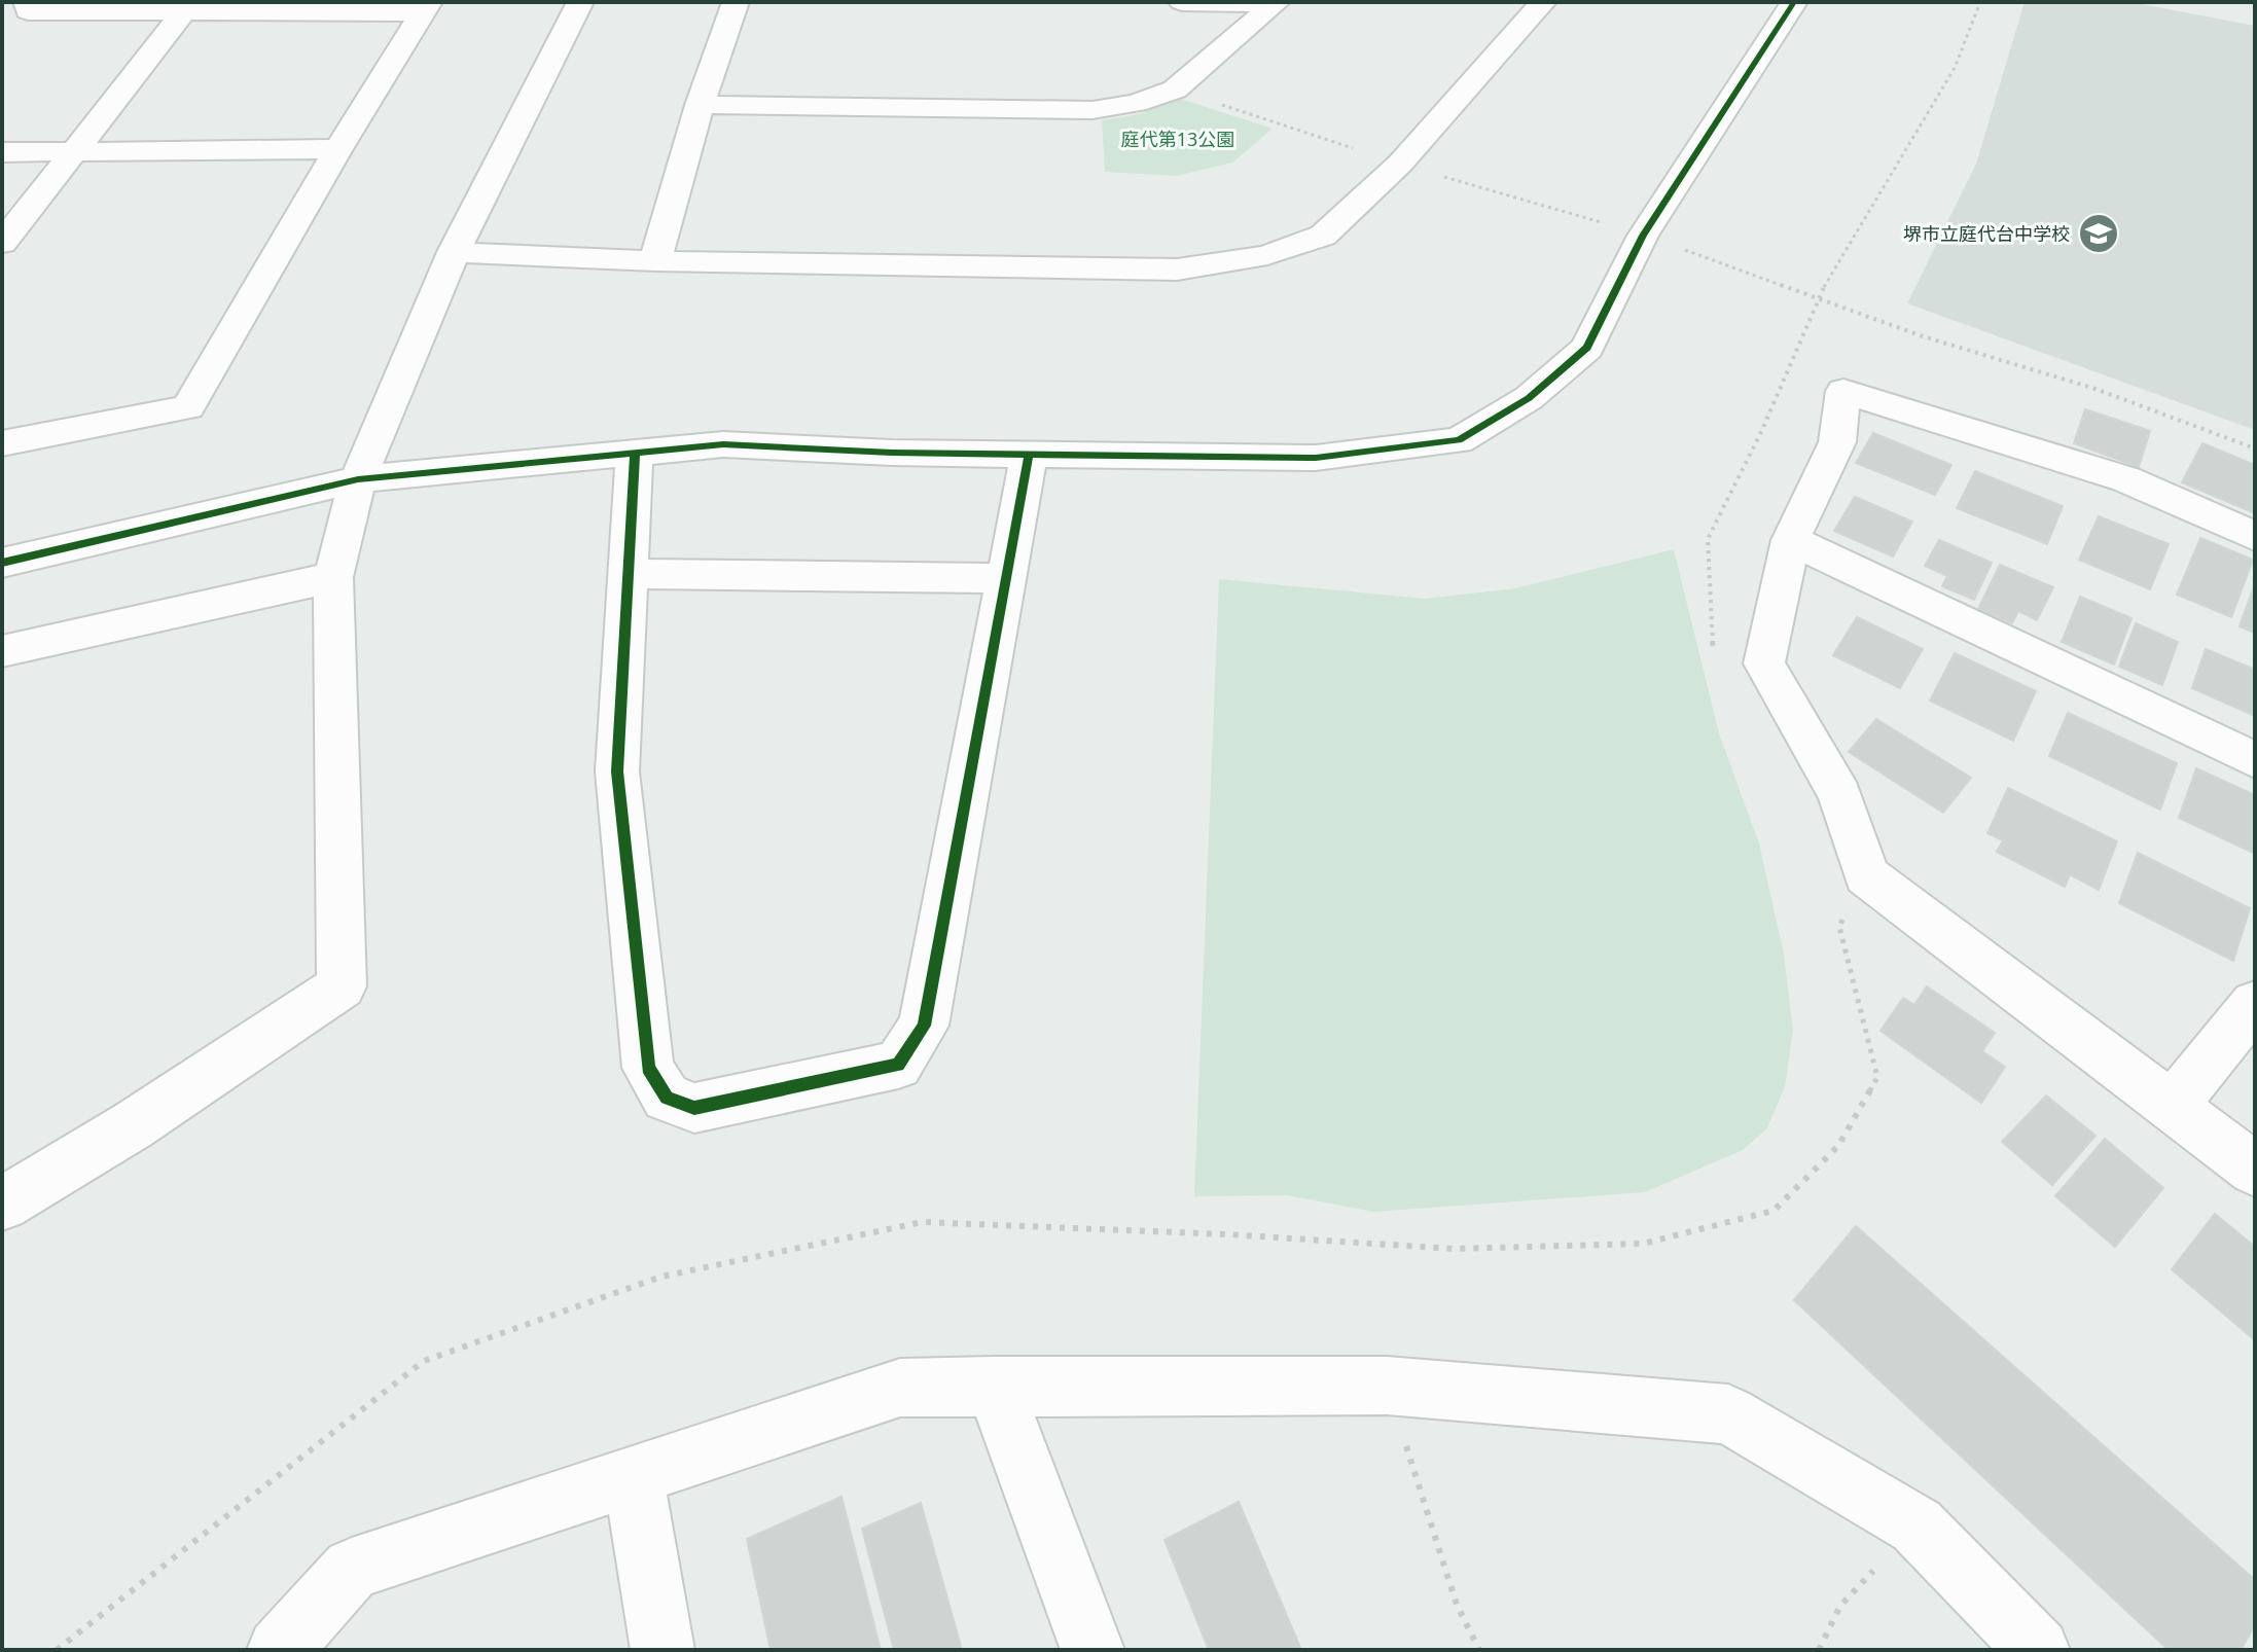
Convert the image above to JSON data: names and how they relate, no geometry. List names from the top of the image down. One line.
{"parks":["庭代第13公園"],"places":{"school or university":["堺市立庭代台中学校"]}}
